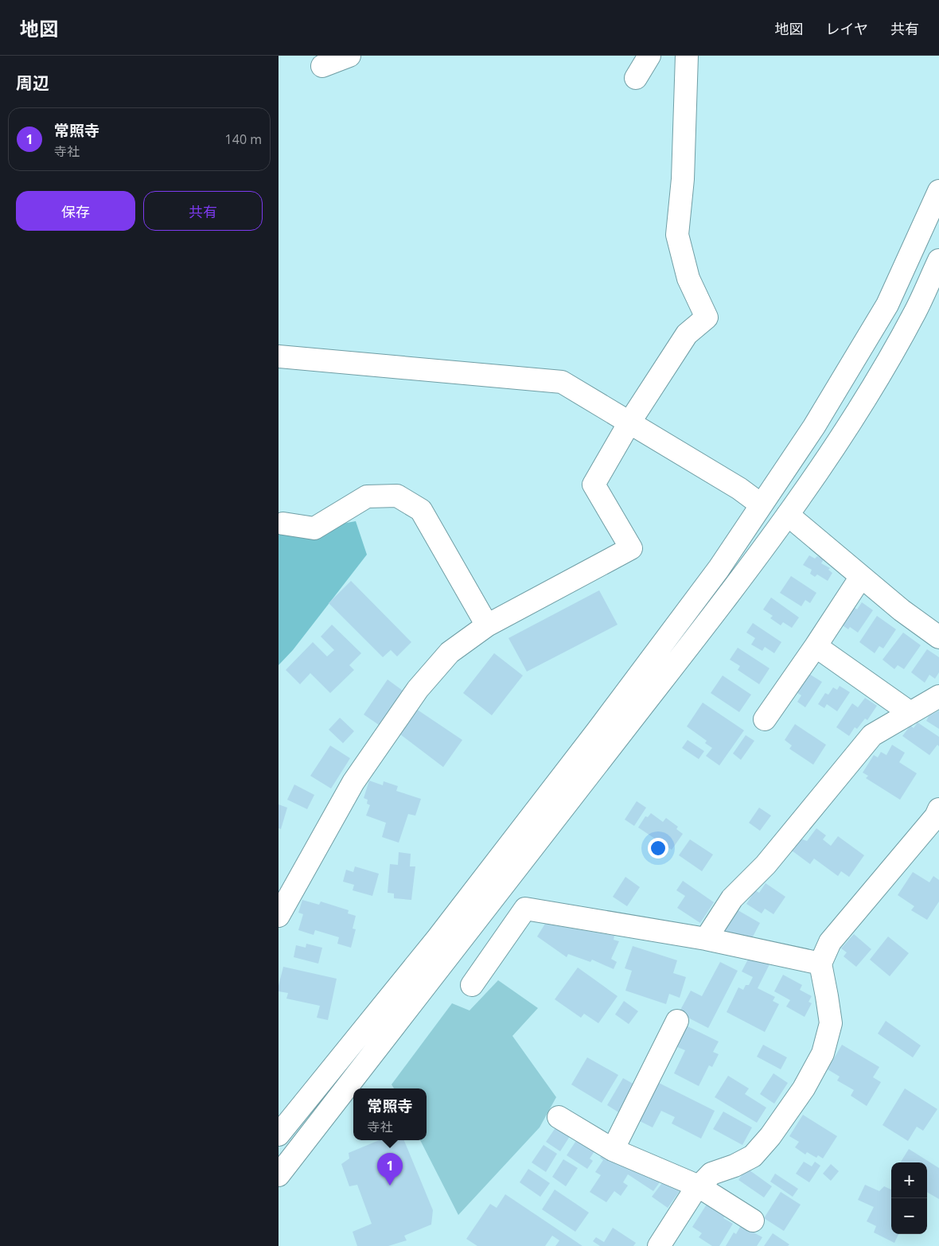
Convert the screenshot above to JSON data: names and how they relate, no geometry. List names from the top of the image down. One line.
{"page":{"header":"地図","nav":["地図","レイヤ","共有"],"heading":"周辺","list":[{"mark":"1","name":"常照寺","note":"寺社","value":"140 m"}],"buttons":["保存","共有"],"popup":["常照寺","寺社"],"pins":"1","map_buttons":["+","−"]}}
